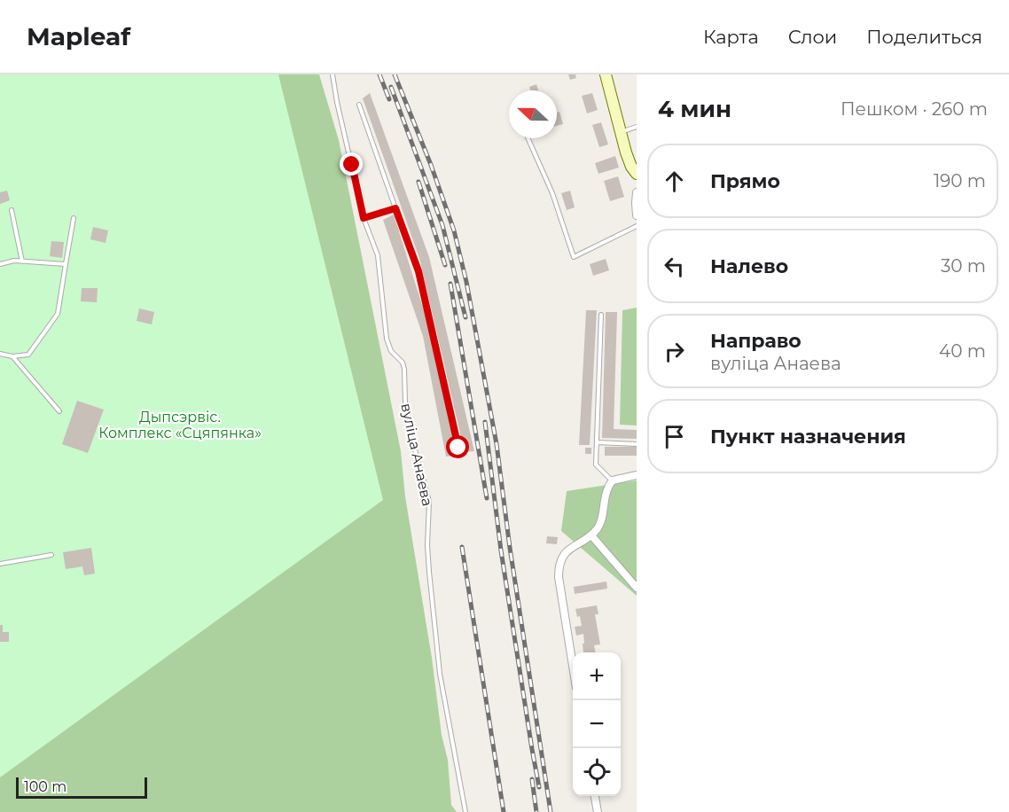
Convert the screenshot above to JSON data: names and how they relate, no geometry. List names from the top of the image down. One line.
{"streets":{"lane":["вуліца Анаева"]},"parks":["Дыпсэрвіс. Комплекс «Сцяпянка»"],"scale_bar":"100 m","north":"left","page":{"header":"Mapleaf","nav":["Карта","Слои","Поделиться"],"heading":["4 мин","Пешком · 260 m"],"list":[["Прямо","190 m"],["Налево","30 m"],["Направо","вуліца Анаева","40 m"],"Пункт назначения"],"map_buttons":["+","−"],"scale":"100 m"}}
